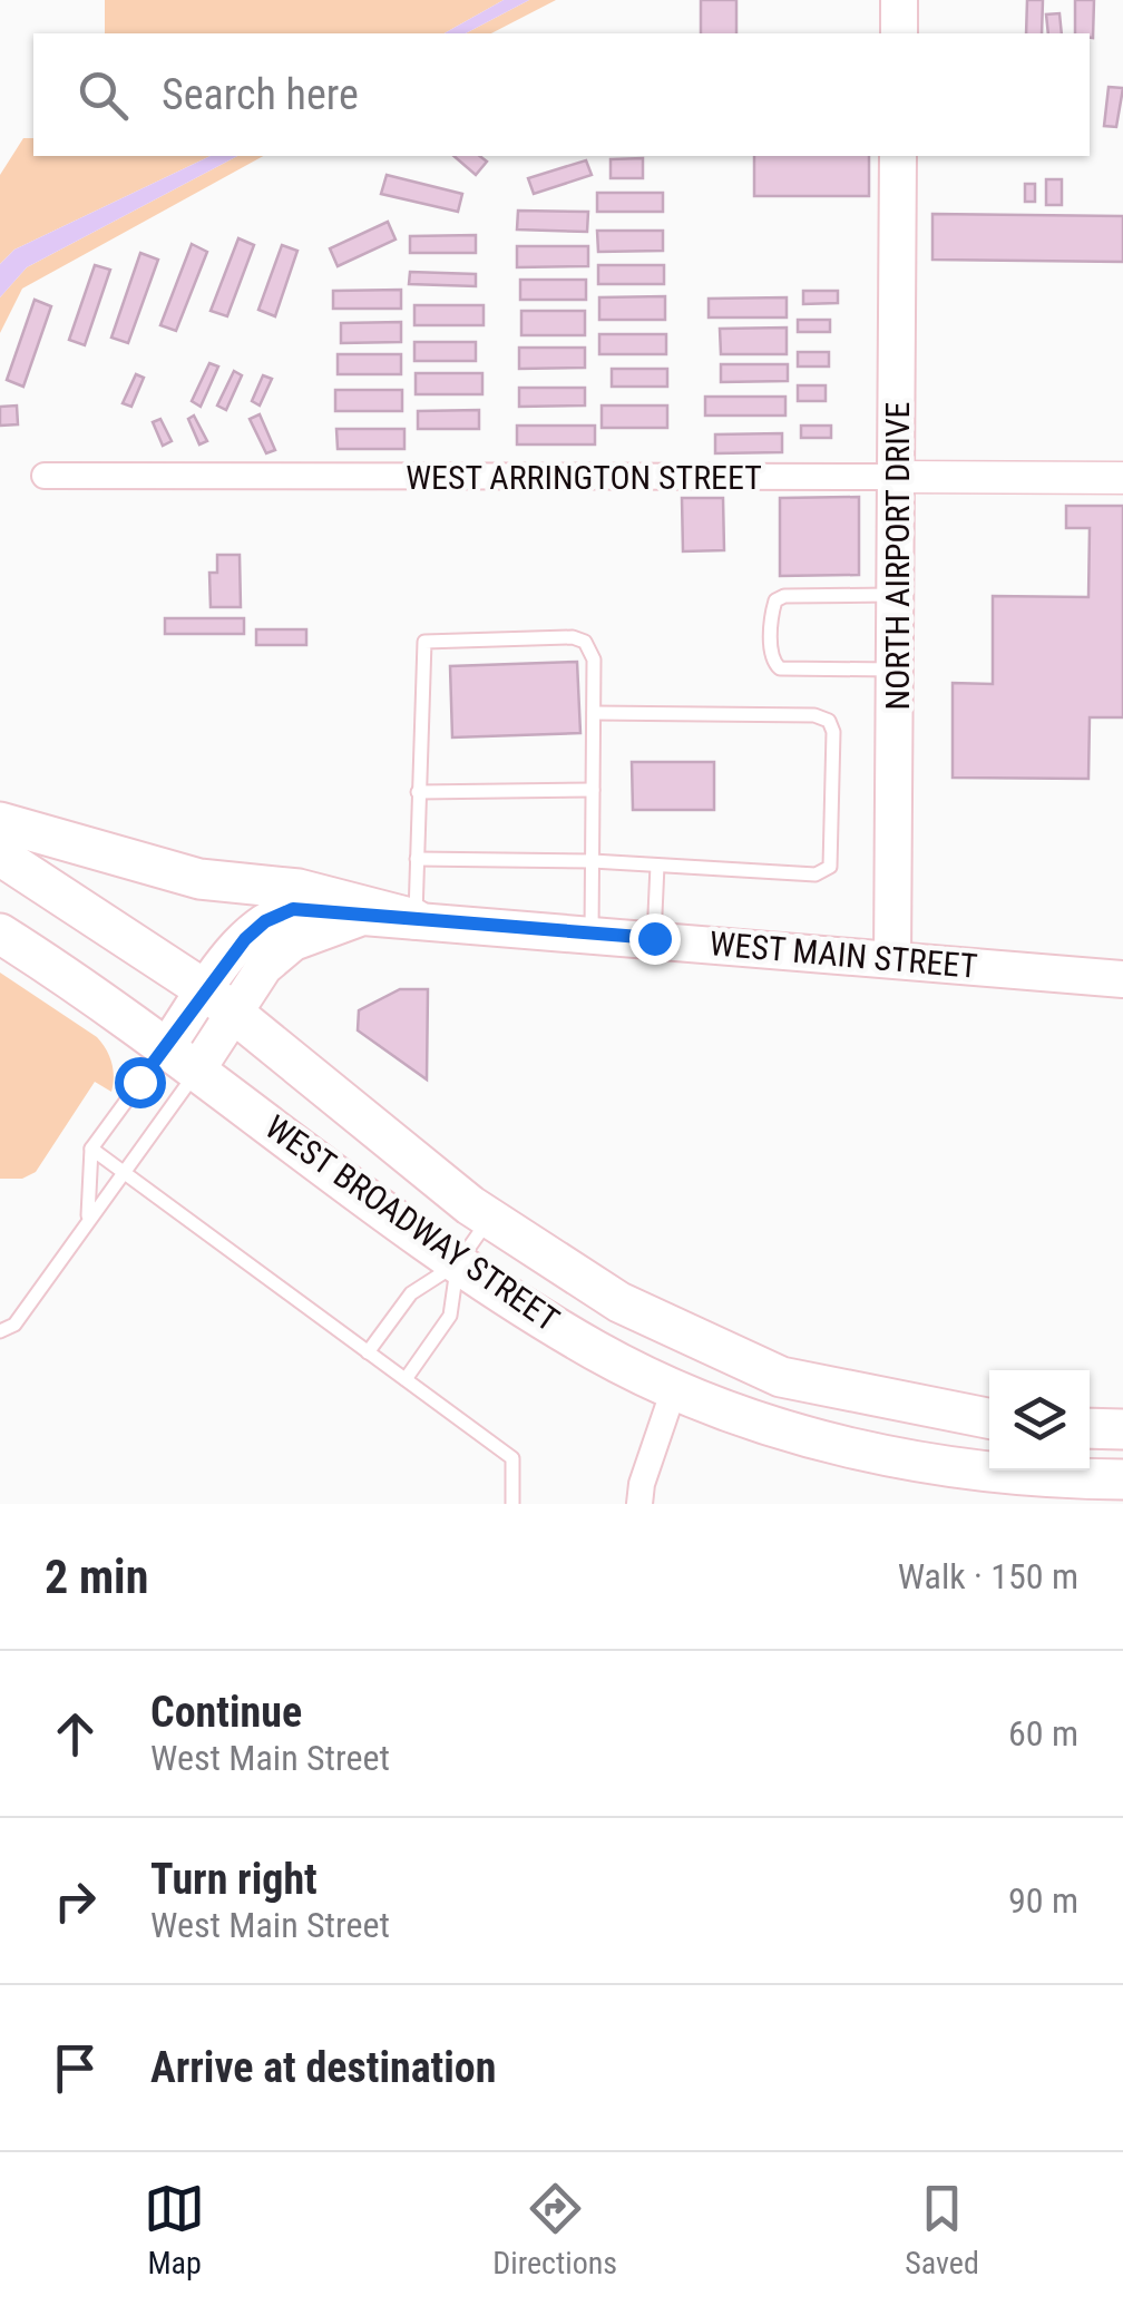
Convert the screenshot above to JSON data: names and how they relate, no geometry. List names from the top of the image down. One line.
{"streets":{"main road":["NORTH AIRPORT DRIVE","WEST MAIN STREET","WEST BROADWAY STREET"],"street":["WEST ARRINGTON STREET"]},"crossings":[["WEST ARRINGTON STREET","NORTH AIRPORT DRIVE"],["NORTH AIRPORT DRIVE","WEST MAIN STREET"],["WEST MAIN STREET","WEST BROADWAY STREET"]],"page":{"search":"Search here","heading":["2 min","Walk · 150 m"],"list":[["Continue","West Main Street","60 m"],["Turn right","West Main Street","90 m"],"Arrive at destination"],"nav":["Map","Directions","Saved"]}}
